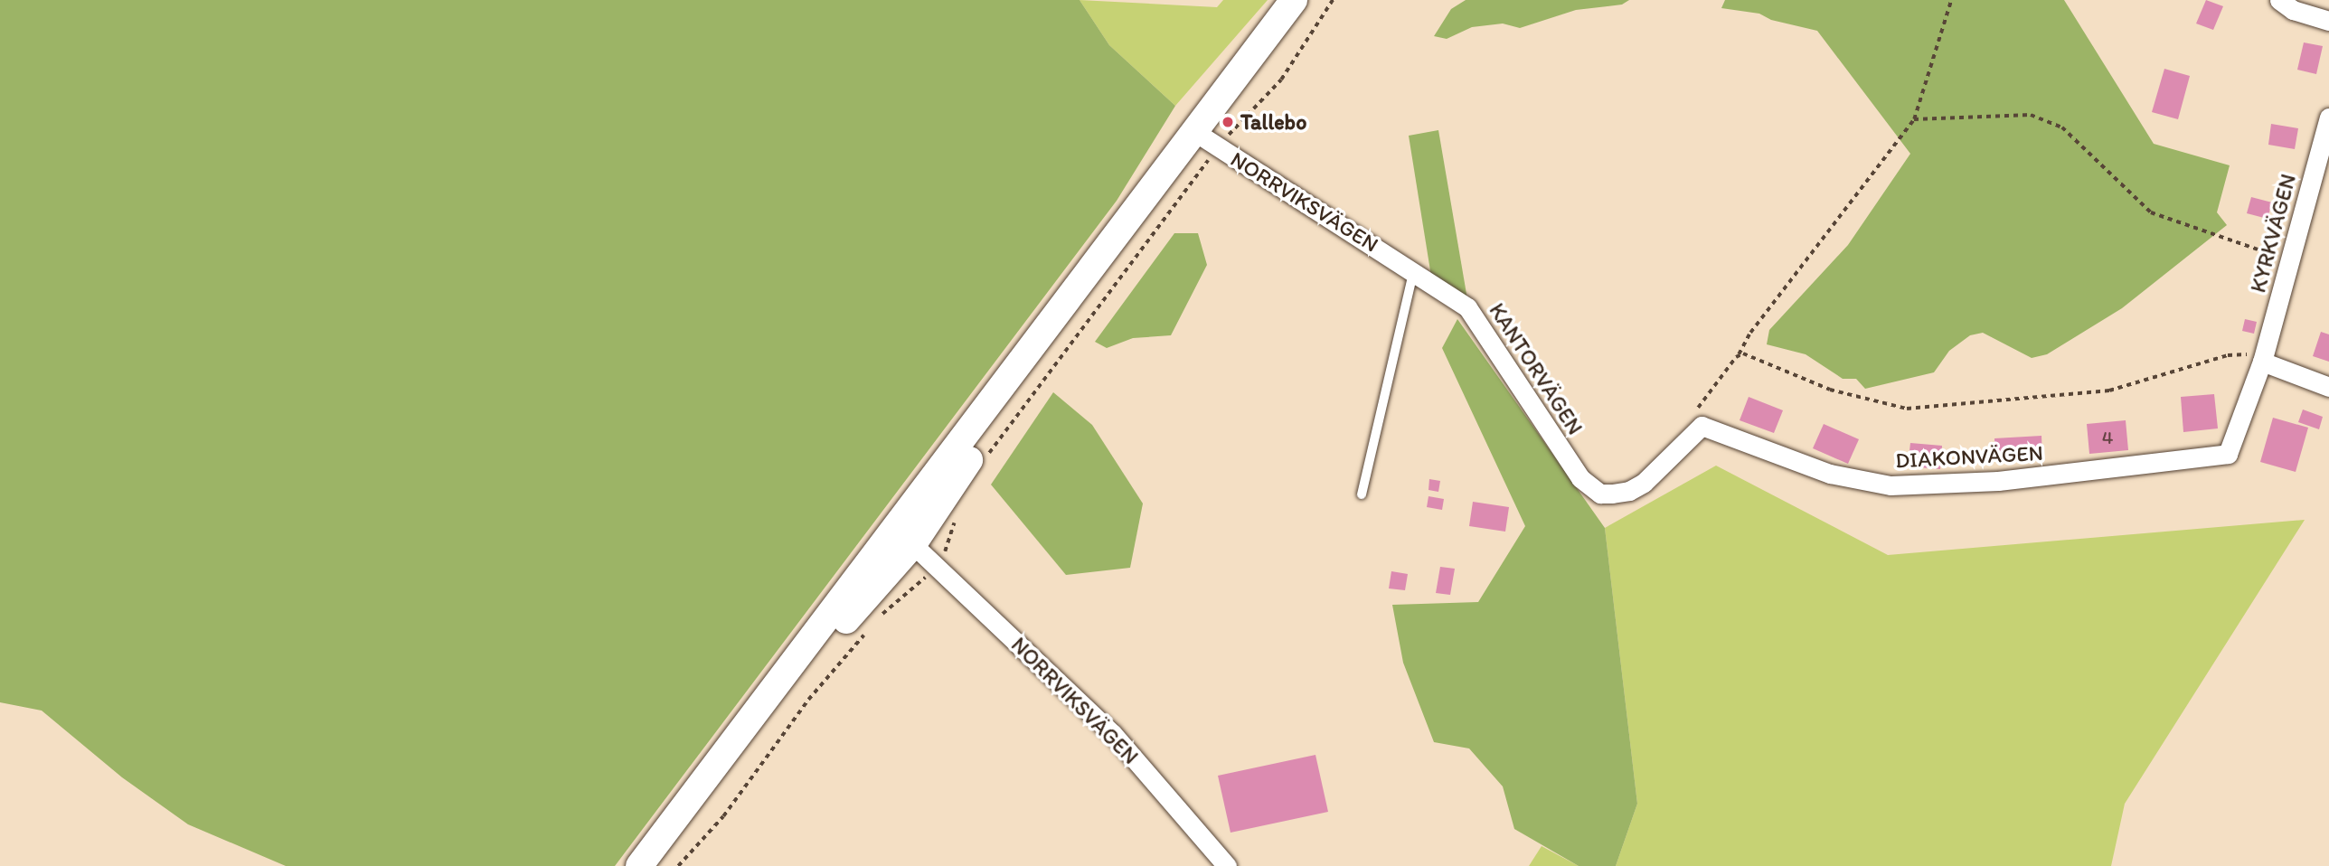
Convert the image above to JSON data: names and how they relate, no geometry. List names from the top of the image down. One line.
{"streets":{"street":["NORRVIKSVÄGEN","KYRKVÄGEN","KANTORVÄGEN","DIAKONVÄGEN"]},"crossings":[["NORRVIKSVÄGEN","KANTORVÄGEN"],["KYRKVÄGEN","DIAKONVÄGEN"],["KANTORVÄGEN","DIAKONVÄGEN"]],"places":["Tallebo"],"house_numbers":["4"]}
